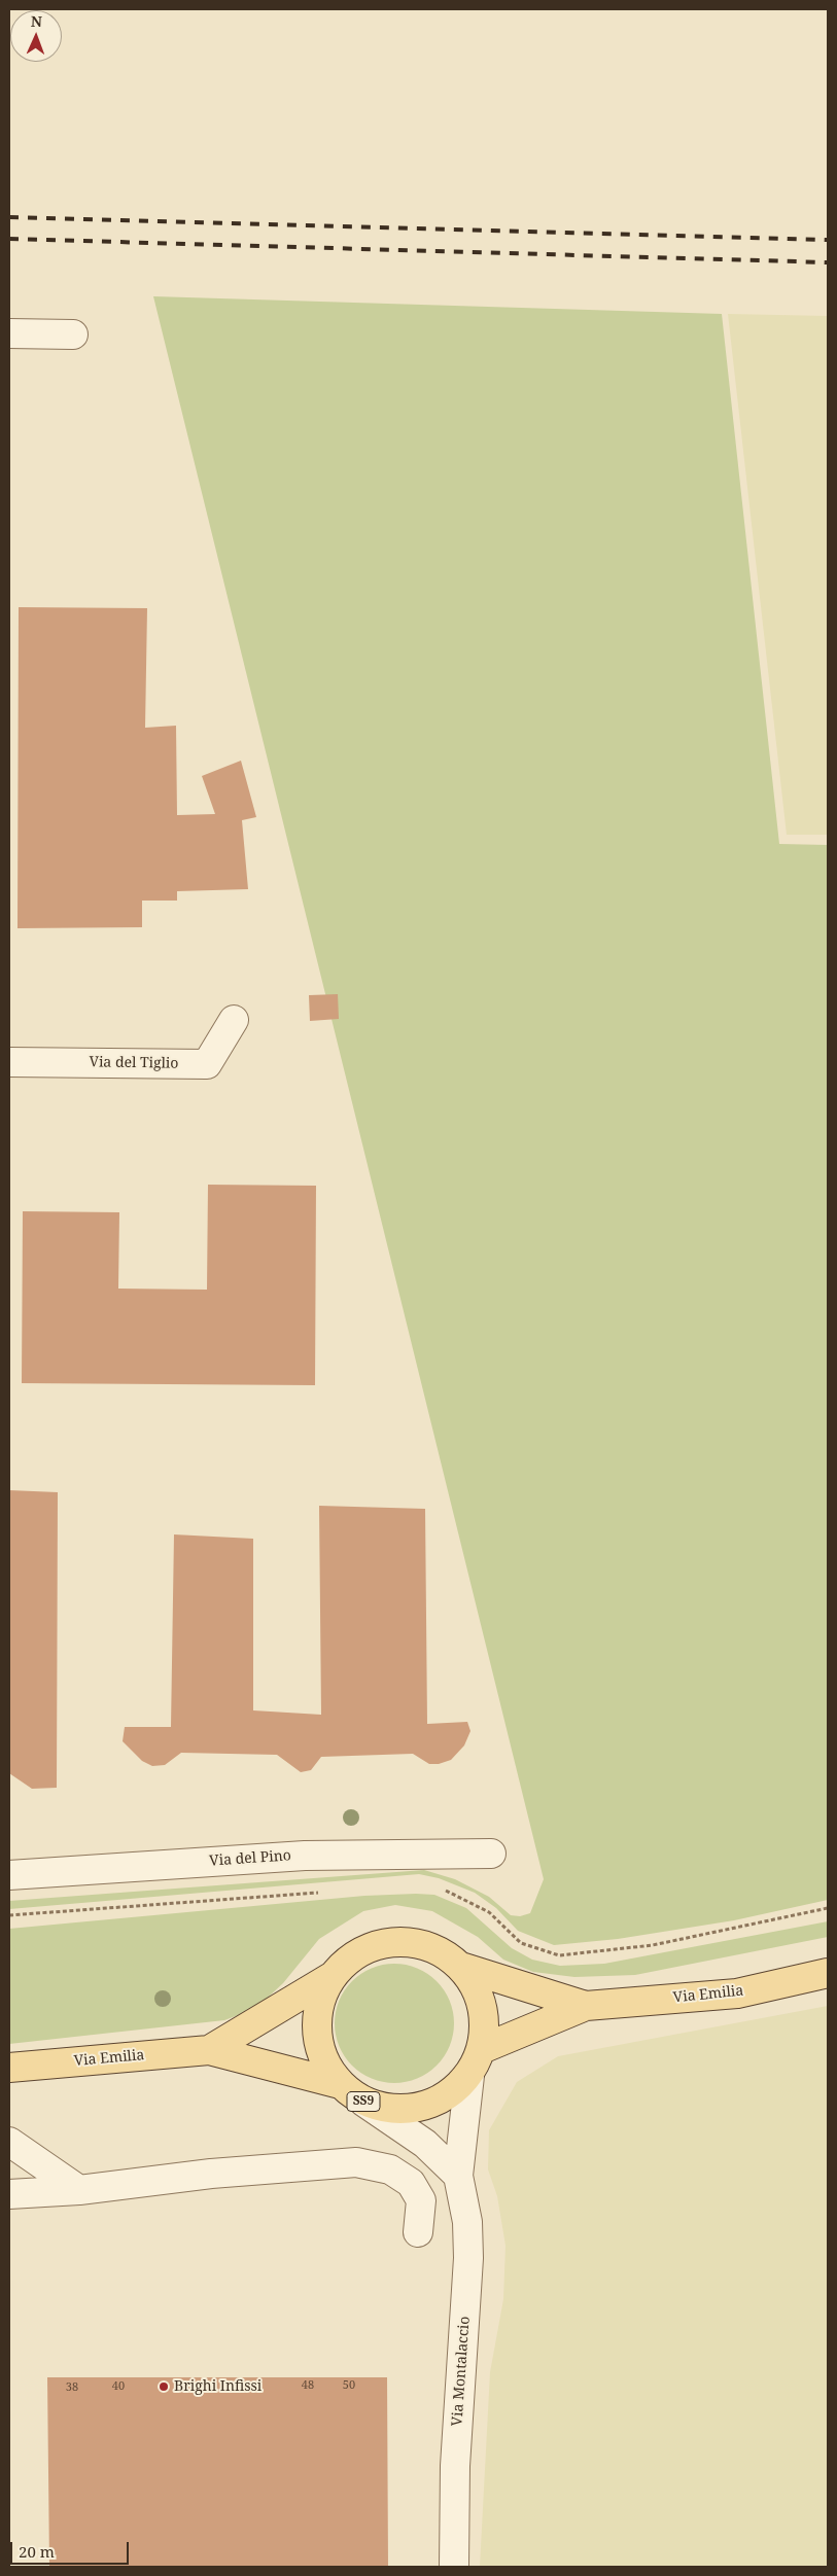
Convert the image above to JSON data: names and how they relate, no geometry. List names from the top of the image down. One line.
{"streets":{"main road":["Via Emilia","SS9"],"street":["Via del Tiglio","Via del Pino","Via Montalaccio"]},"crossings":[["Via Emilia","Via Montalaccio"]],"places":["Brighi Infissi"],"house_numbers":["48","50","40","38"],"scale_bar":"20 m","north":"top"}
